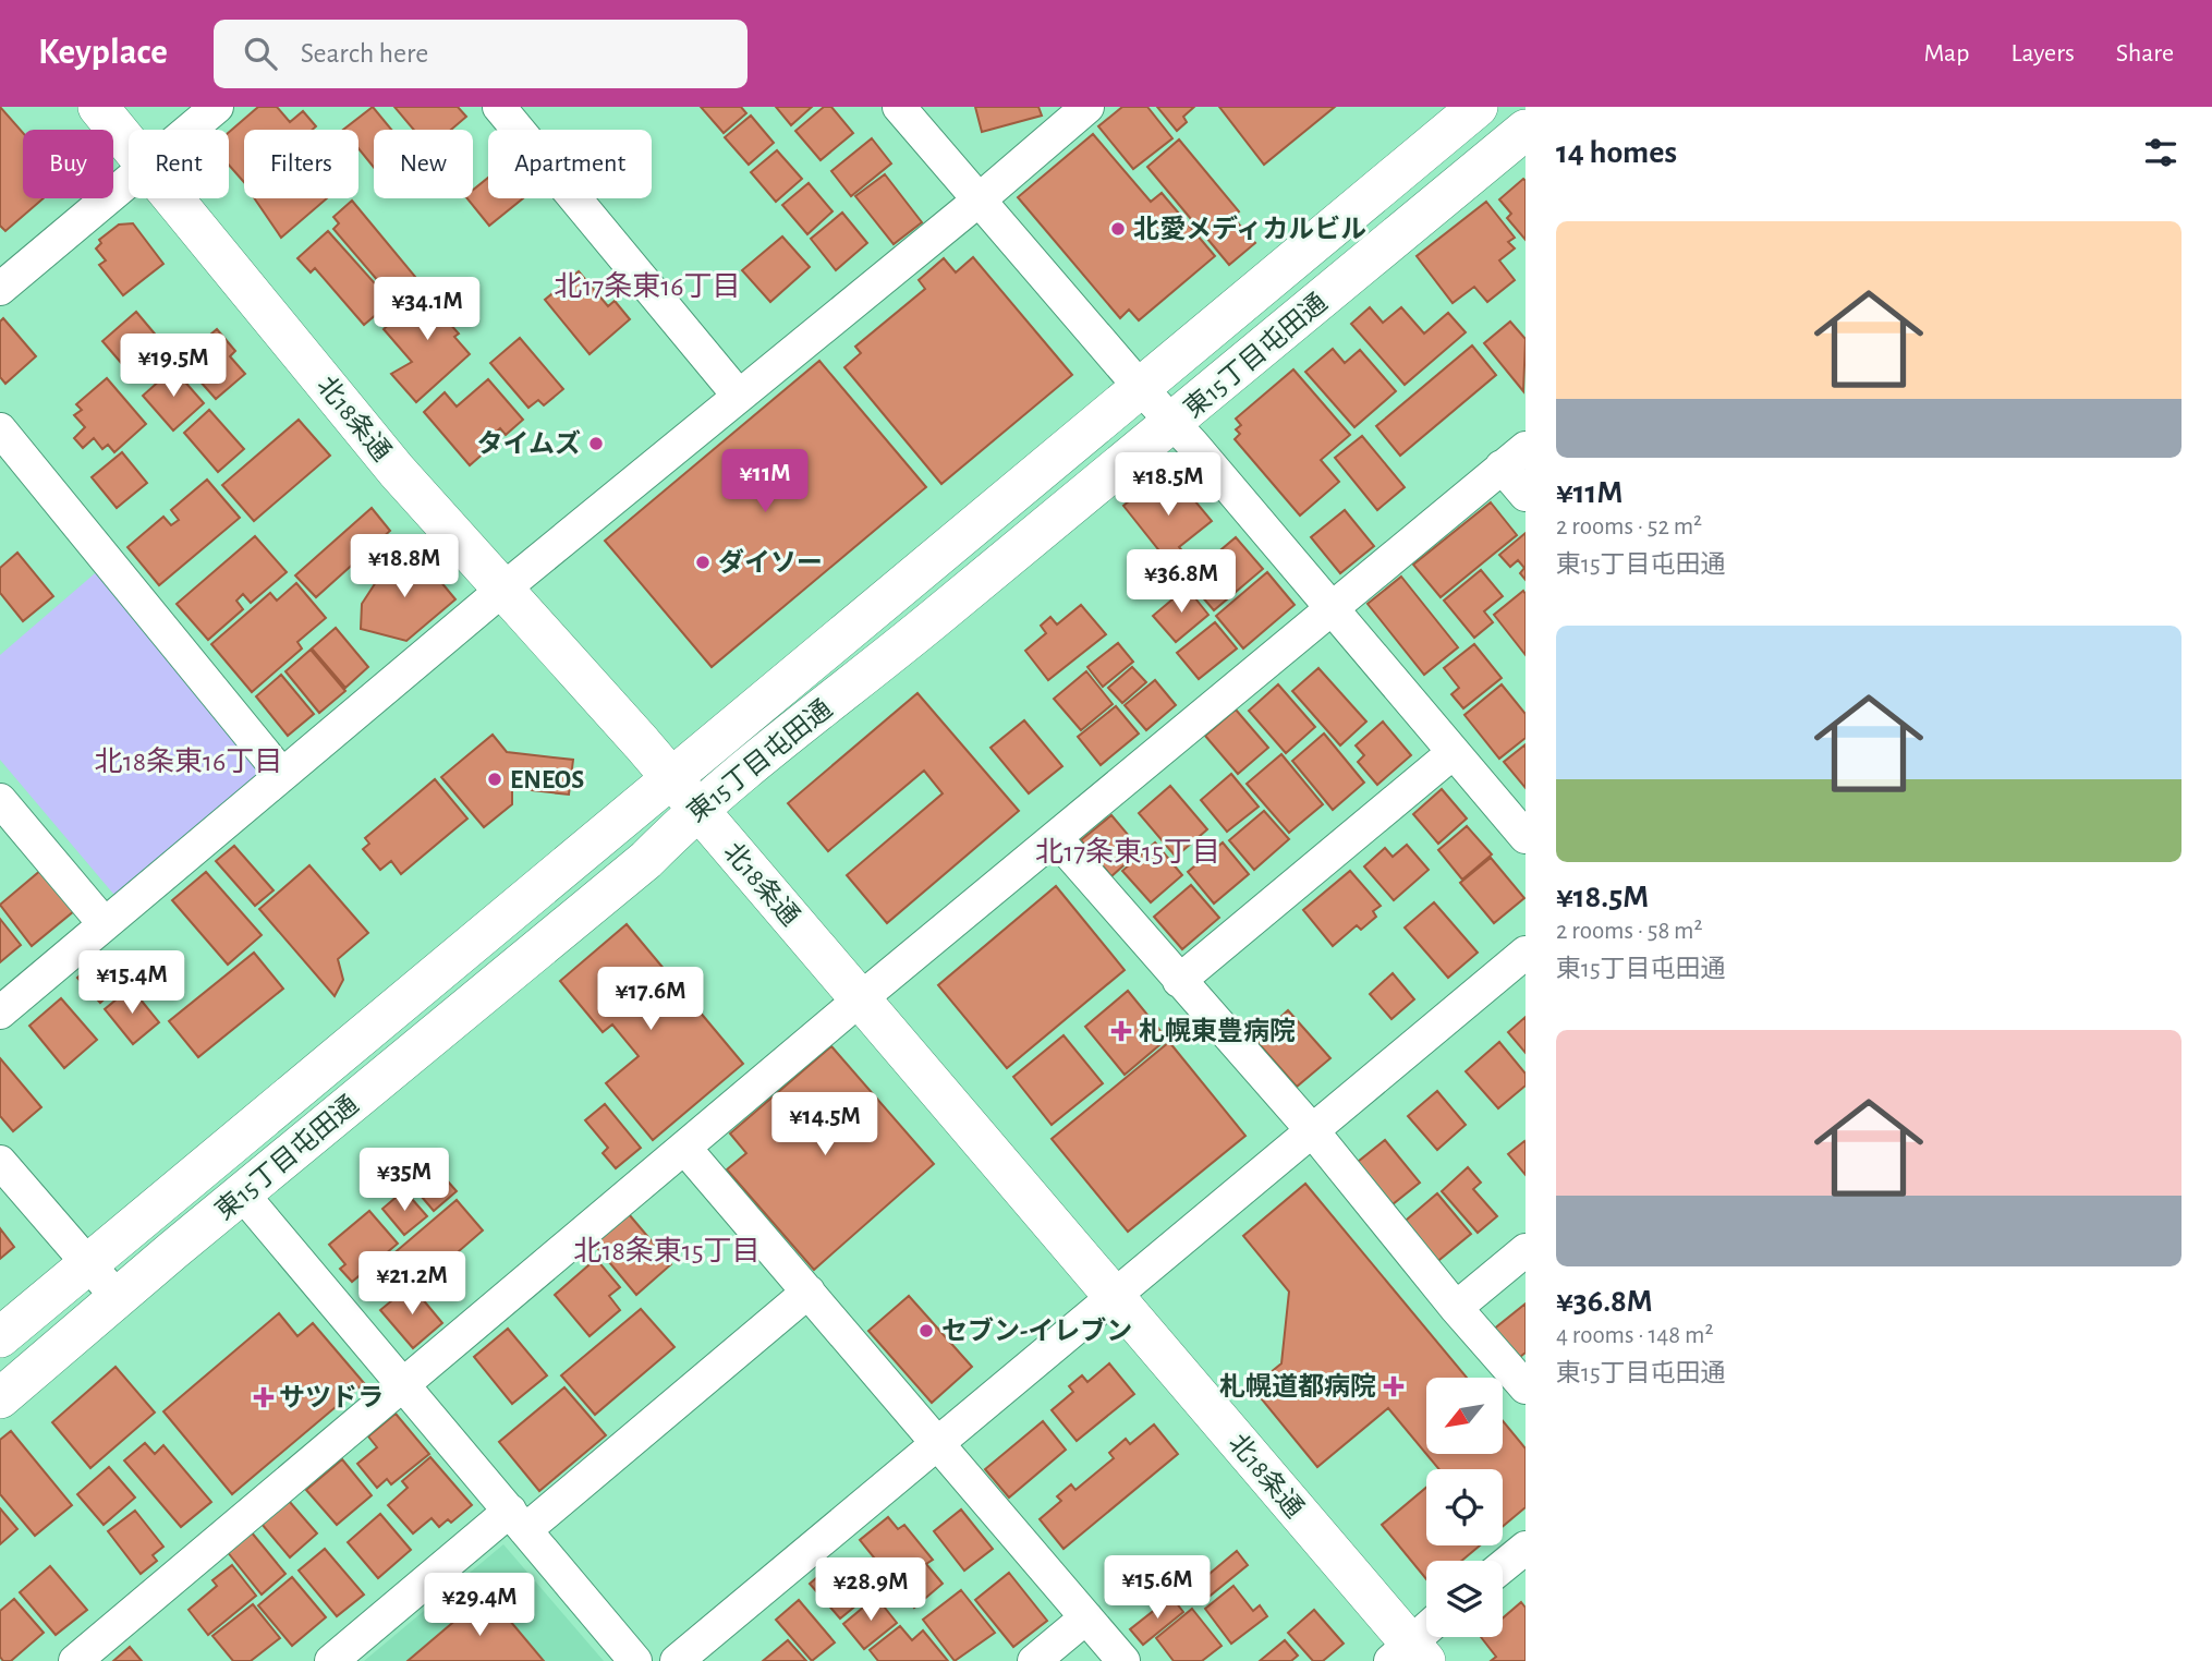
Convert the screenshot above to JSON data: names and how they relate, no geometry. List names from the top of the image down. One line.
{"streets":{"street":["東15丁目屯田通","北18条通"]},"crossings":[["東15丁目屯田通","北18条通"]],"districts":["北17条東16丁目","北18条東16丁目","北17条東15丁目","北18条東15丁目"],"places":{"other":["北愛メディカルビル","タイムズ","ダイソー","ENEOS","セブン-イレブン"],"health":["札幌東豊病院","札幌道都病院","サツドラ"]},"north":"bottom left","page":{"header":"Keyplace","search":"Search here","nav":["Map","Layers","Share"],"heading":"14 homes","chip":["Buy","Rent","Filters","New","Apartment"],"list":[{"name":"¥11M","note":"2 rooms · 52 m² · 東15丁目屯田通"},{"name":"¥18.5M","note":"2 rooms · 58 m² · 東15丁目屯田通"},{"name":"¥36.8M","note":"4 rooms · 148 m² · 東15丁目屯田通"}],"price":["¥34.1M","¥19.5M","¥11M","¥18.5M","¥18.8M","¥36.8M","¥15.4M","¥17.6M","¥14.5M","¥35M","¥21.2M","¥15.6M","¥28.9M","¥29.4M"]}}
